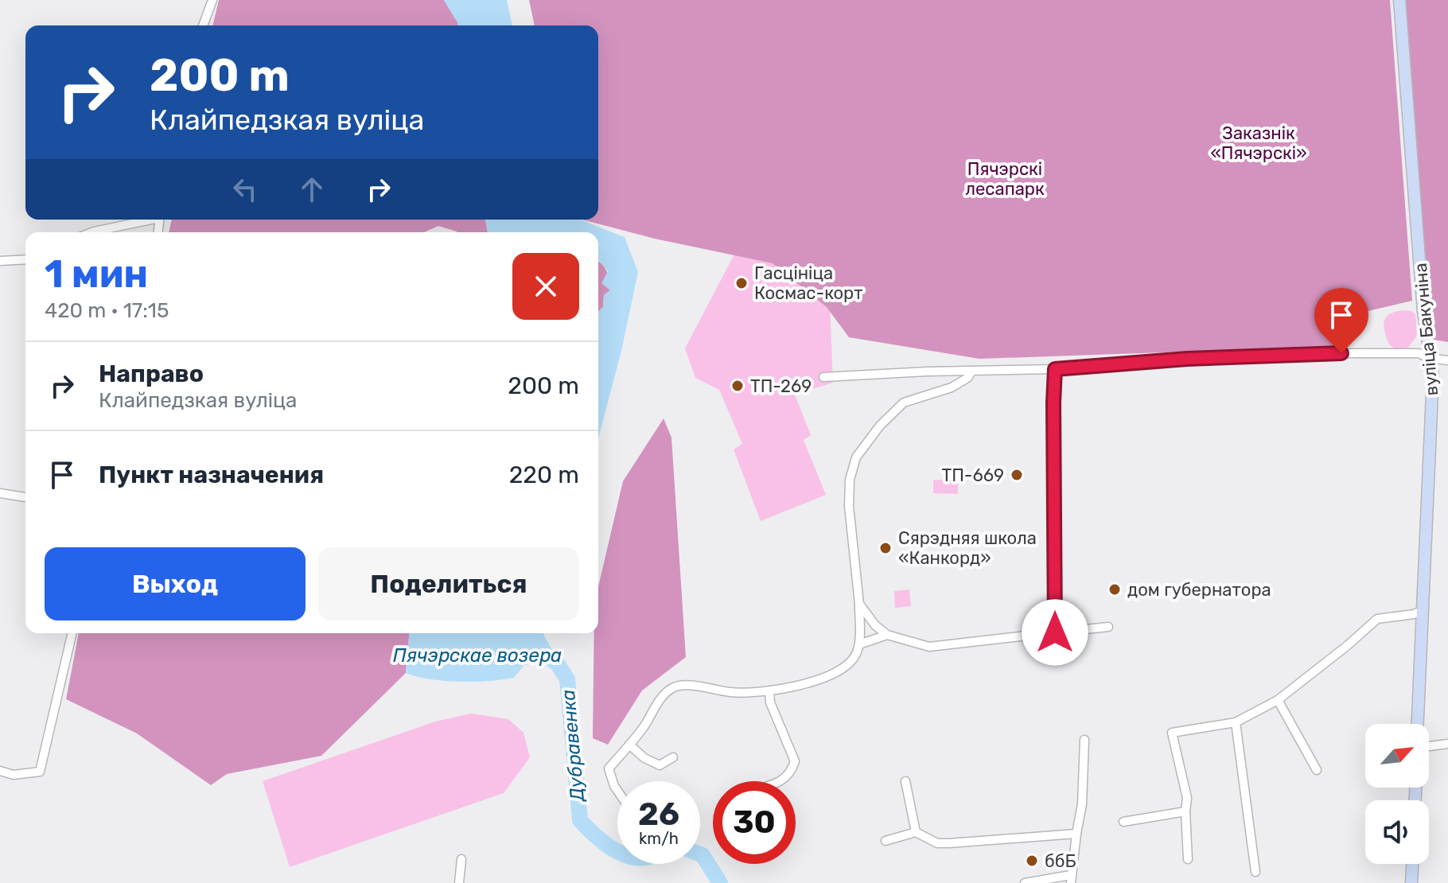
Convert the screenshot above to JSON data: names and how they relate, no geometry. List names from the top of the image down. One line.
{"streets":{"street":["вуліца Бакуніна"]},"water":["Пячэрскае возера","Дубравенка"],"parks":["Заказнік «Пячэрскі»","Пячэрскі лесапарк"],"places":["Гасцініца Космас-корт","ТП-269","ТП-669","Сярэдняя школа «Канкорд»","дом губернатора","ббБ"],"north":"top right","page":{"turn":["200 m","Клайпедзкая вуліца"],"heading":["1 мин","420 m · 17:15"],"list":[{"name":"Направо","note":"Клайпедзкая вуліца","value":"200 m"},{"name":"Пункт назначения","value":"220 m"}],"buttons":["Выход","Поделиться"],"speed":"26 km/h","limit":"30"}}
